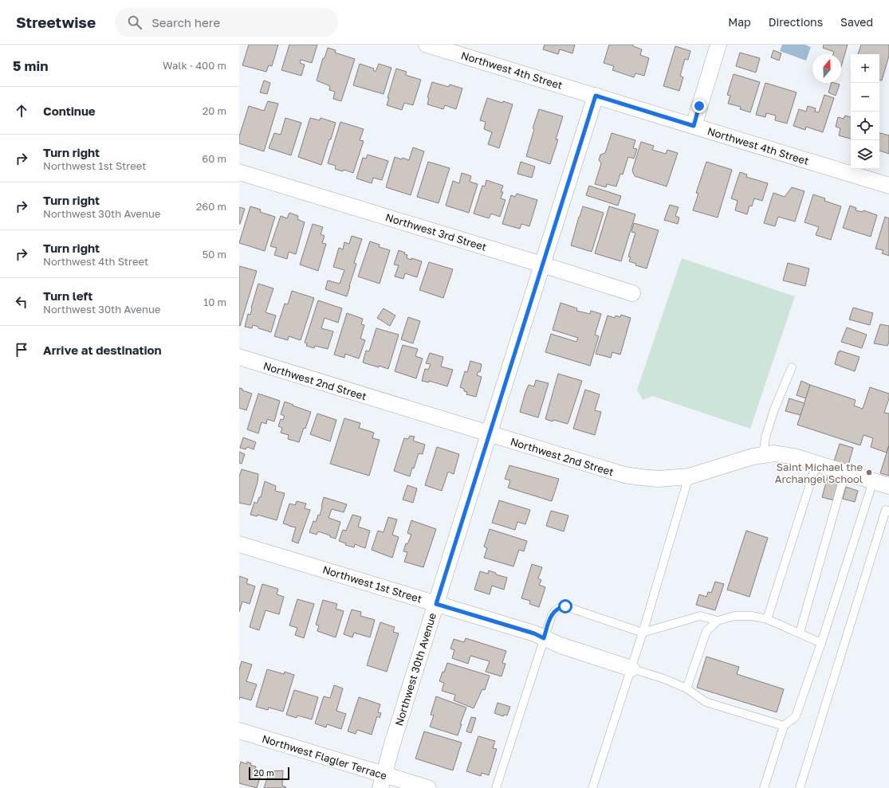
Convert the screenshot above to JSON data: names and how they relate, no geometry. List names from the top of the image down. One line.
{"streets":{"street":["Northwest 4th Street","Northwest 3rd Street","Northwest 2nd Street","Northwest 1st Street","Northwest 30th Avenue","Northwest Flagler Terrace"]},"crossings":[["Northwest 4th Street","Northwest 30th Avenue"],["Northwest 3rd Street","Northwest 30th Avenue"],["Northwest 2nd Street","Northwest 30th Avenue"],["Northwest 1st Street","Northwest 30th Avenue"],["Northwest 30th Avenue","Northwest Flagler Terrace"]],"places":["Saint Michael the Archangel School"],"scale_bar":"20 m","north":"top","page":{"header":"Streetwise","search":"Search here","nav":["Map","Directions","Saved"],"heading":["5 min","Walk · 400 m"],"map_buttons":["+","−"],"list":[["Continue","20 m"],["Turn right","Northwest 1st Street","60 m"],["Turn right","Northwest 30th Avenue","260 m"],["Turn right","Northwest 4th Street","50 m"],["Turn left","Northwest 30th Avenue","10 m"],"Arrive at destination"],"scale":"20 m"}}
